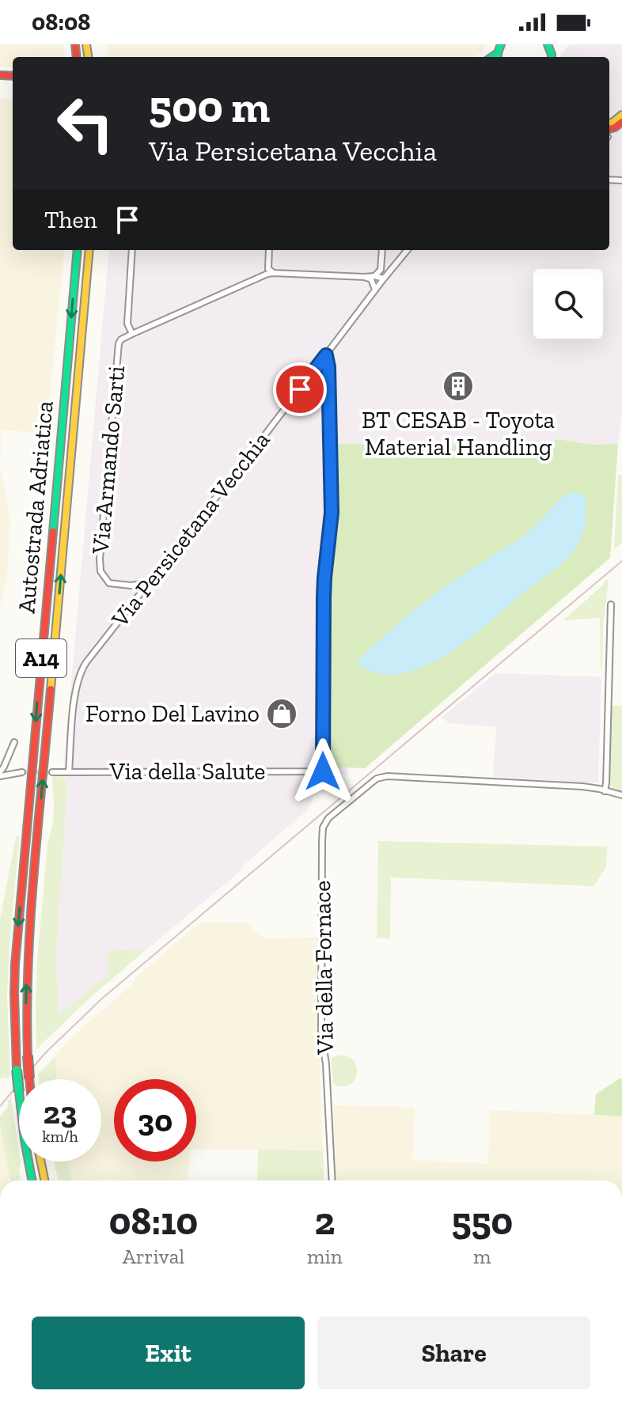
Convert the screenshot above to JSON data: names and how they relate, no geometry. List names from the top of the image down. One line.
{"streets":{"main road":["Autostrada Adriatica","A14"],"street":["Via Armando Sarti","Via Persicetana Vecchia","Via della Salute","Via della Fornace"]},"crossings":[["Via Armando Sarti","Via Persicetana Vecchia"],["Via Persicetana Vecchia","Via della Salute"]],"places":{"building":["BT CESAB - Toyota Material Handling"],"shop":["Forno Del Lavino"]},"page":{"status":"08:08","turn":["500 m","Via Persicetana Vecchia"],"then":"Then","speed":"23 km/h","limit":"30","eta":["08:10","Arrival","2","min","550","m"],"buttons":["Exit","Share"]}}
